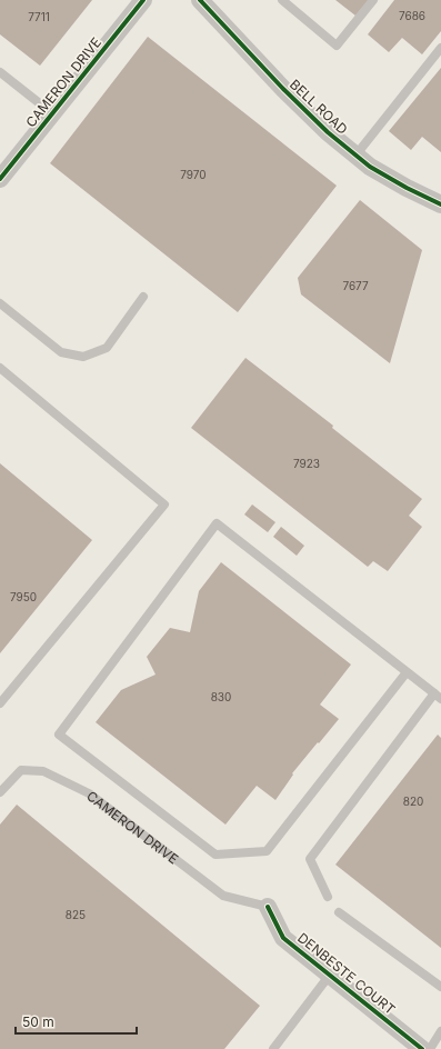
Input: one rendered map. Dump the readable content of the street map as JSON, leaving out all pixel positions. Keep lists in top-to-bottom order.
{
  "streets": {
    "street": ["CAMERON DRIVE", "BELL ROAD", "DENBESTE COURT"]
  },
  "crossings": [
    ["CAMERON DRIVE", "DENBESTE COURT"]
  ],
  "house_numbers": [
    "7686",
    "7711",
    "7970",
    "7677",
    "7923",
    "7950",
    "830",
    "820",
    "825"
  ],
  "scale_bar": "50 m"
}
